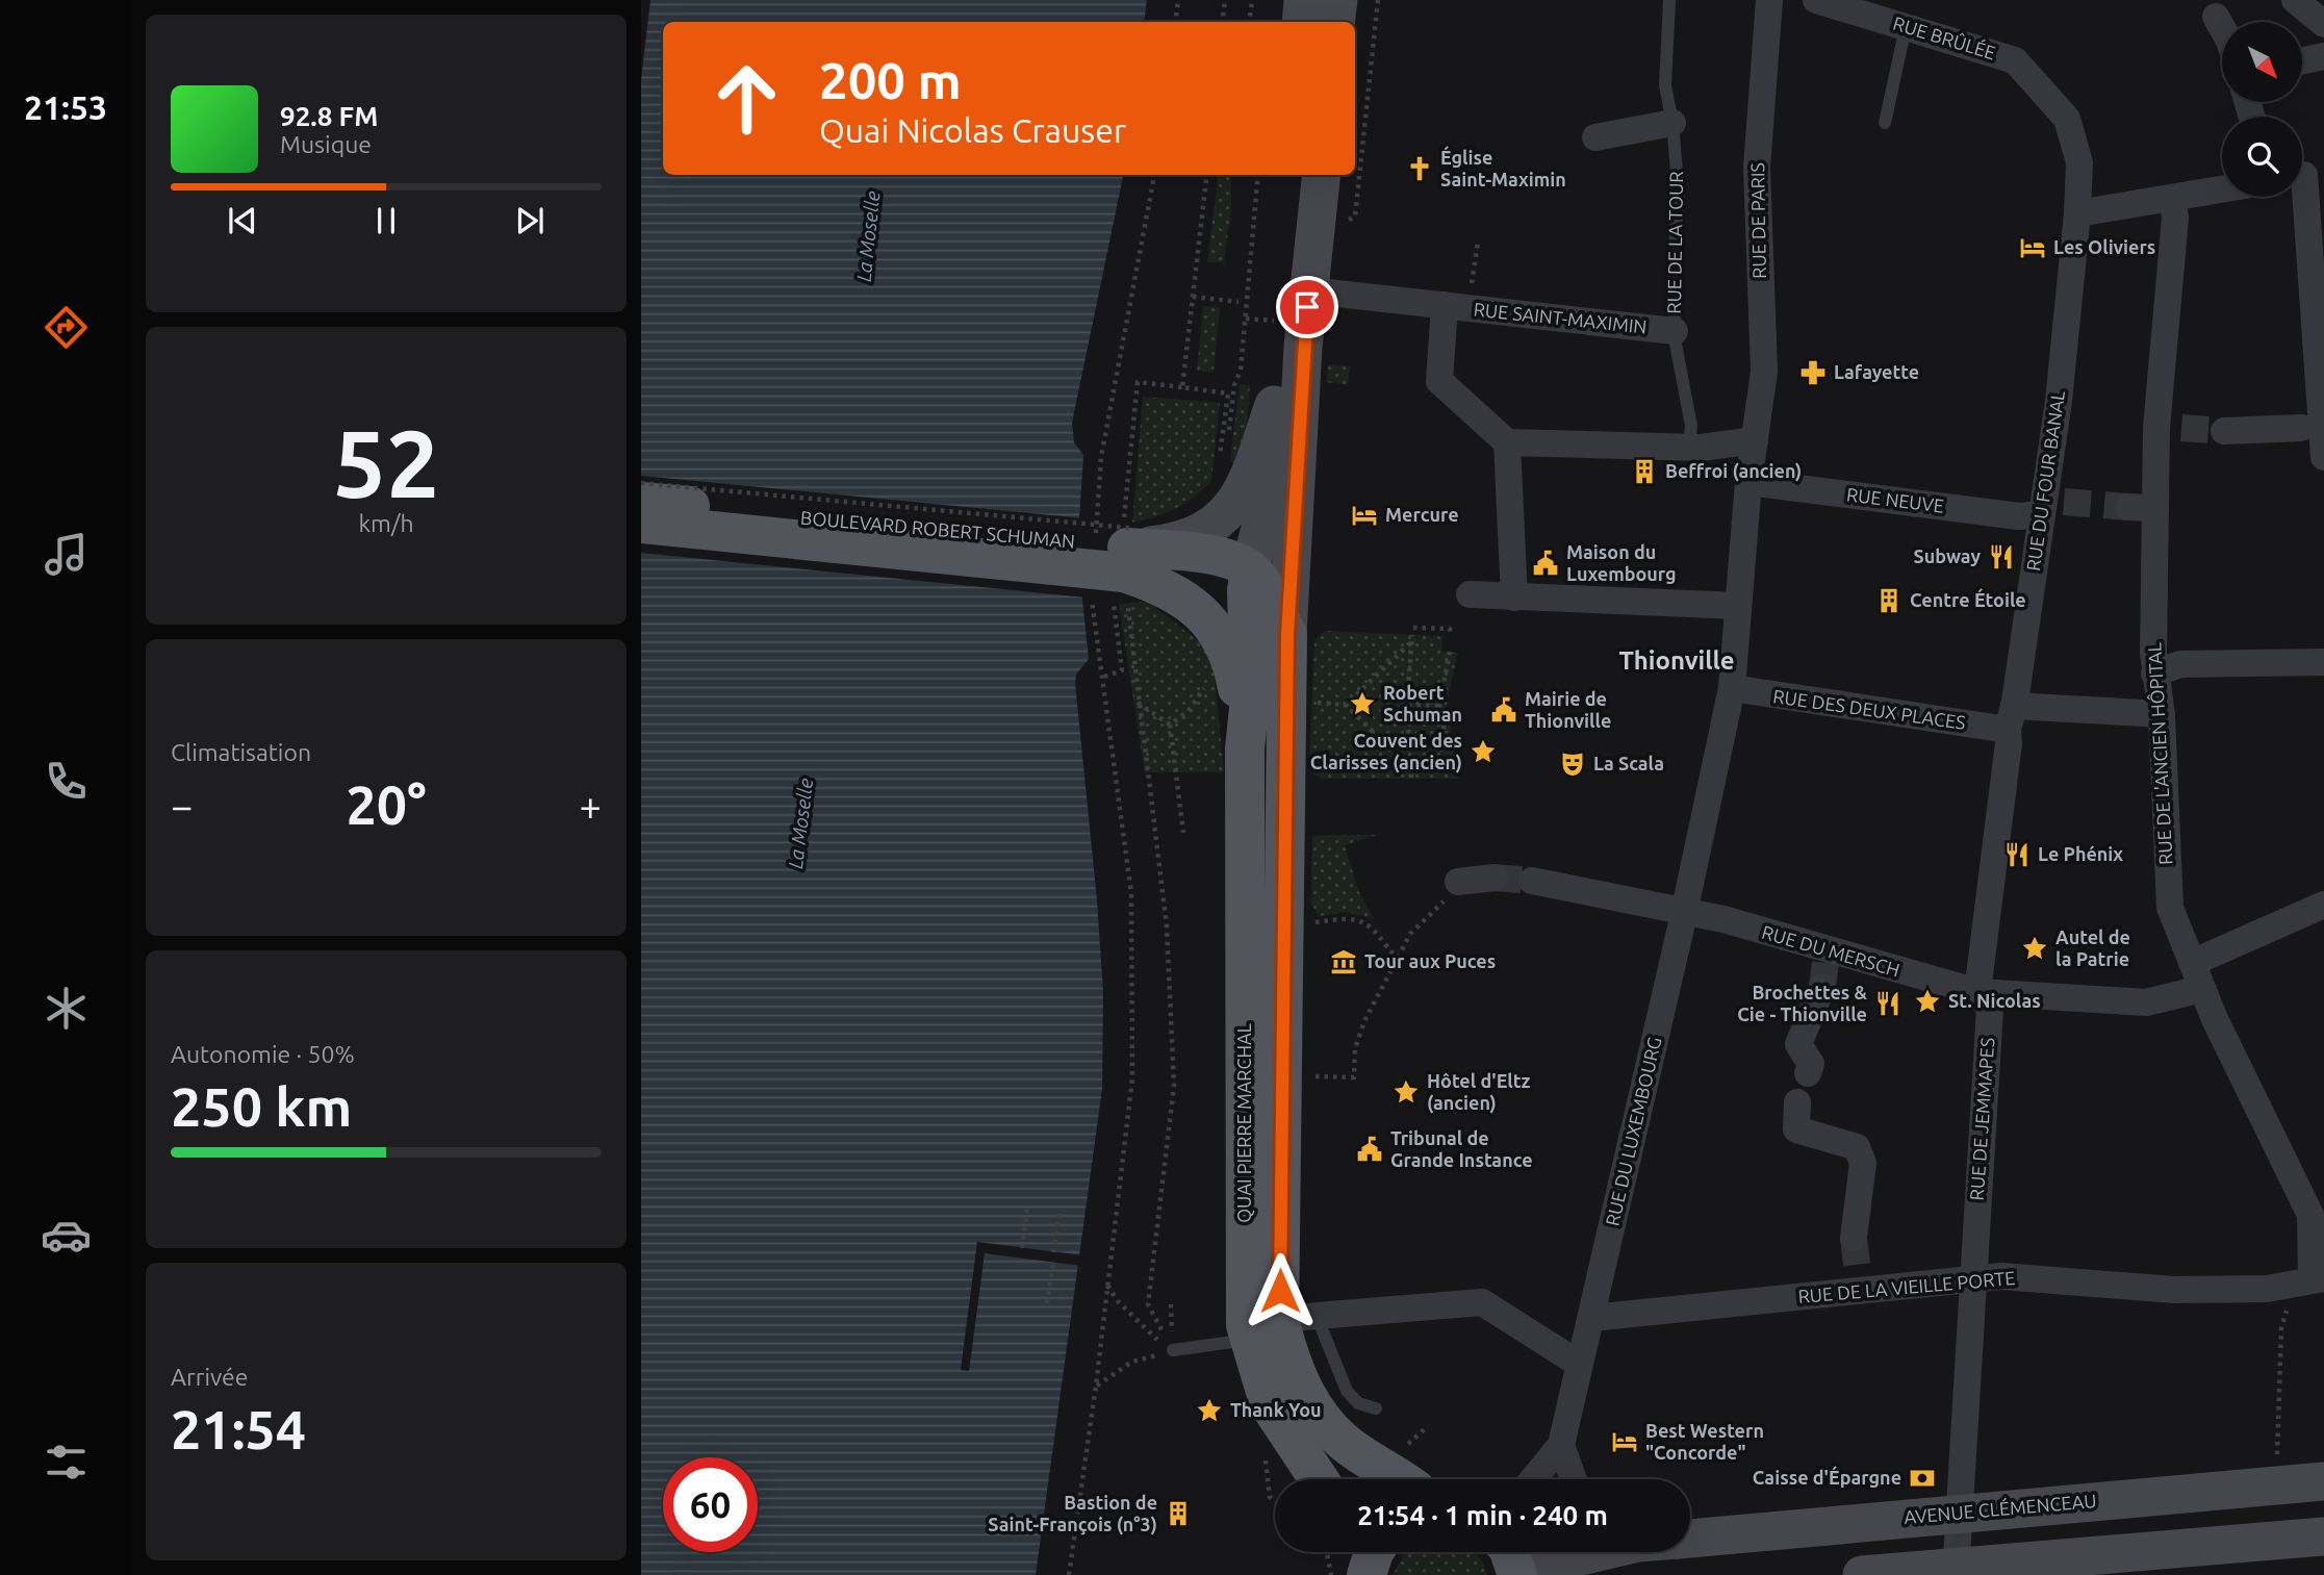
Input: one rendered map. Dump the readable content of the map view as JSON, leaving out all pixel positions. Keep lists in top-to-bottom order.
{
  "streets": {
    "main road": ["BOULEVARD ROBERT SCHUMAN", "QUAI PIERRE MARCHAL"],
    "street": [
      "RUE BRÛLÉE",
      "RUE DE PARIS",
      "RUE SAINT-MAXIMIN",
      "RUE DU FOUR BANAL",
      "RUE NEUVE",
      "RUE DES DEUX PLACES",
      "RUE DE L'ANCIEN HÔPITAL",
      "RUE DU MERSCH",
      "RUE DE JEMMAPES",
      "RUE DU LUXEMBOURG",
      "RUE DE LA VIEILLE PORTE",
      "AVENUE CLÉMENCEAU"
    ],
    "lane": ["RUE DE LA TOUR"]
  },
  "crossings": [
    ["RUE BRÛLÉE", "RUE DU FOUR BANAL"],
    ["RUE DE PARIS", "RUE NEUVE"],
    ["RUE DE PARIS", "RUE DES DEUX PLACES"],
    ["RUE DE PARIS", "RUE DU LUXEMBOURG"],
    ["RUE DE LA TOUR", "RUE SAINT-MAXIMIN"],
    ["RUE SAINT-MAXIMIN", "QUAI PIERRE MARCHAL"],
    ["RUE DU FOUR BANAL", "RUE NEUVE"],
    ["RUE DU FOUR BANAL", "RUE DES DEUX PLACES"],
    ["RUE DU FOUR BANAL", "RUE DE JEMMAPES"],
    ["BOULEVARD ROBERT SCHUMAN", "QUAI PIERRE MARCHAL"],
    ["RUE DES DEUX PLACES", "RUE DE L'ANCIEN HÔPITAL"],
    ["RUE DES DEUX PLACES", "RUE DE JEMMAPES"],
    ["RUE DES DEUX PLACES", "RUE DU LUXEMBOURG"],
    ["RUE DE L'ANCIEN HÔPITAL", "RUE DU MERSCH"],
    ["RUE DE L'ANCIEN HÔPITAL", "RUE DE LA VIEILLE PORTE"],
    ["RUE DU MERSCH", "RUE DE JEMMAPES"],
    ["RUE DU MERSCH", "RUE DU LUXEMBOURG"],
    ["RUE DE JEMMAPES", "RUE DE LA VIEILLE PORTE"],
    ["RUE DE JEMMAPES", "AVENUE CLÉMENCEAU"],
    ["RUE DU LUXEMBOURG", "RUE DE LA VIEILLE PORTE"]
  ],
  "districts": ["Thionville"],
  "water": ["La Moselle"],
  "places": {
    "church": ["Église Saint-Maximin"],
    "hotel": ["Les Oliviers", "Mercure", "Best Western \"Concorde\""],
    "pharmacy": ["Lafayette"],
    "building": ["Beffroi (ancien)", "Centre Étoile", "Bastion de Saint-François (n°3)"],
    "restaurant": ["Subway", "Le Phénix", "Brochettes & Cie - Thionville"],
    "public building": ["Maison du Luxembourg", "Mairie de Thionville", "Tribunal de Grande Instance"],
    "place": [
      "Robert Schuman",
      "Couvent des Clarisses (ancien)",
      "Autel de la Patrie",
      "St. Nicolas",
      "Hôtel d'Eltz (ancien)",
      "Thank You"
    ],
    "theatre": ["La Scala"],
    "museum": ["Tour aux Puces"],
    "bank": ["Caisse d'Épargne"]
  },
  "north": "bottom right",
  "page": {
    "tabs": "21:53",
    "turn": ["200 m", "Quai Nicolas Crauser"],
    "song": ["92.8 FM", "Musique"],
    "tile": [
      ["52", "km/h"],
      "Climatisation",
      ["Autonomie · 50%", "250 km"],
      ["Arrivée", "21:54"]
    ],
    "heat": ["−", "20°", "+"],
    "limit": "60",
    "trip": "21:54 · 1 min · 240 m"
  }
}
